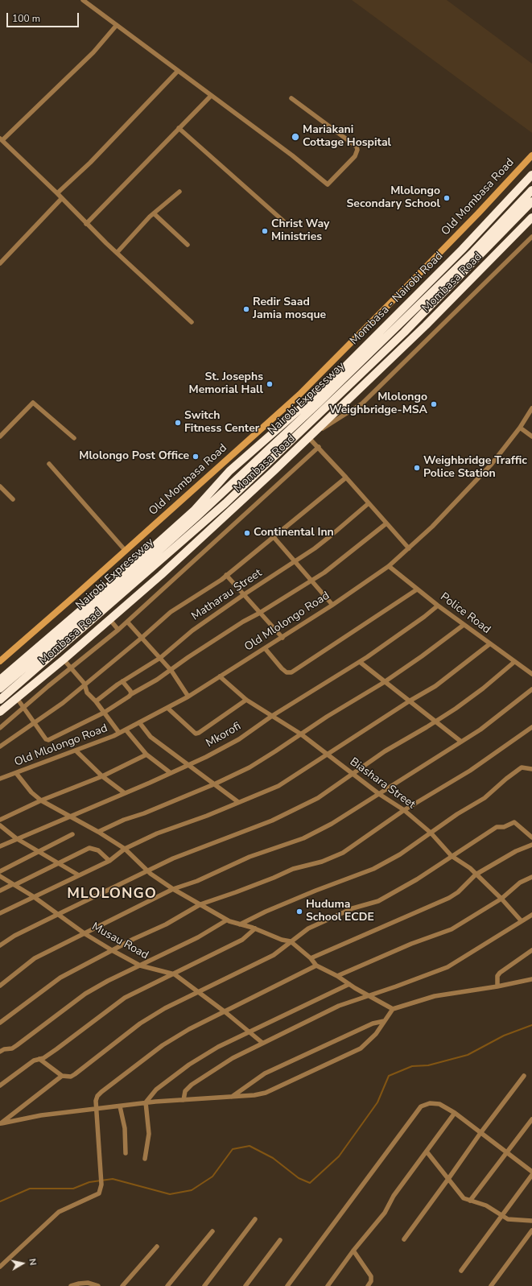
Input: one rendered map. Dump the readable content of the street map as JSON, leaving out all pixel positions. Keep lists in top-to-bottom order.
{
  "streets": {
    "highway": ["Mombasa Road", "Mombasa - Nairobi Road", "Nairobi Expressway"],
    "street": [
      "Old Mombasa Road",
      "Matharau Street",
      "Police Road",
      "Old Mlolongo Road",
      "Mkorofi",
      "Biashara Street",
      "Musau Road"
    ]
  },
  "crossings": [
    ["Police Road", "Old Mlolongo Road"],
    ["Police Road", "Mkorofi"],
    ["Old Mlolongo Road", "Biashara Street"],
    ["Mkorofi", "Biashara Street"]
  ],
  "districts": ["MLOLONGO"],
  "places": [
    "Mariakani Cottage Hospital",
    "Mlolongo Secondary School",
    "Christ Way Ministries",
    "Redir Saad Jamia mosque",
    "St. Josephs Memorial Hall",
    "Mlolongo Weighbridge-MSA",
    "Switch Fitness Center",
    "Mlolongo Post Office",
    "Weighbridge Traffic Police Station",
    "Continental Inn",
    "Huduma School ECDE"
  ],
  "scale_bar": "100 m",
  "north": "right"
}
